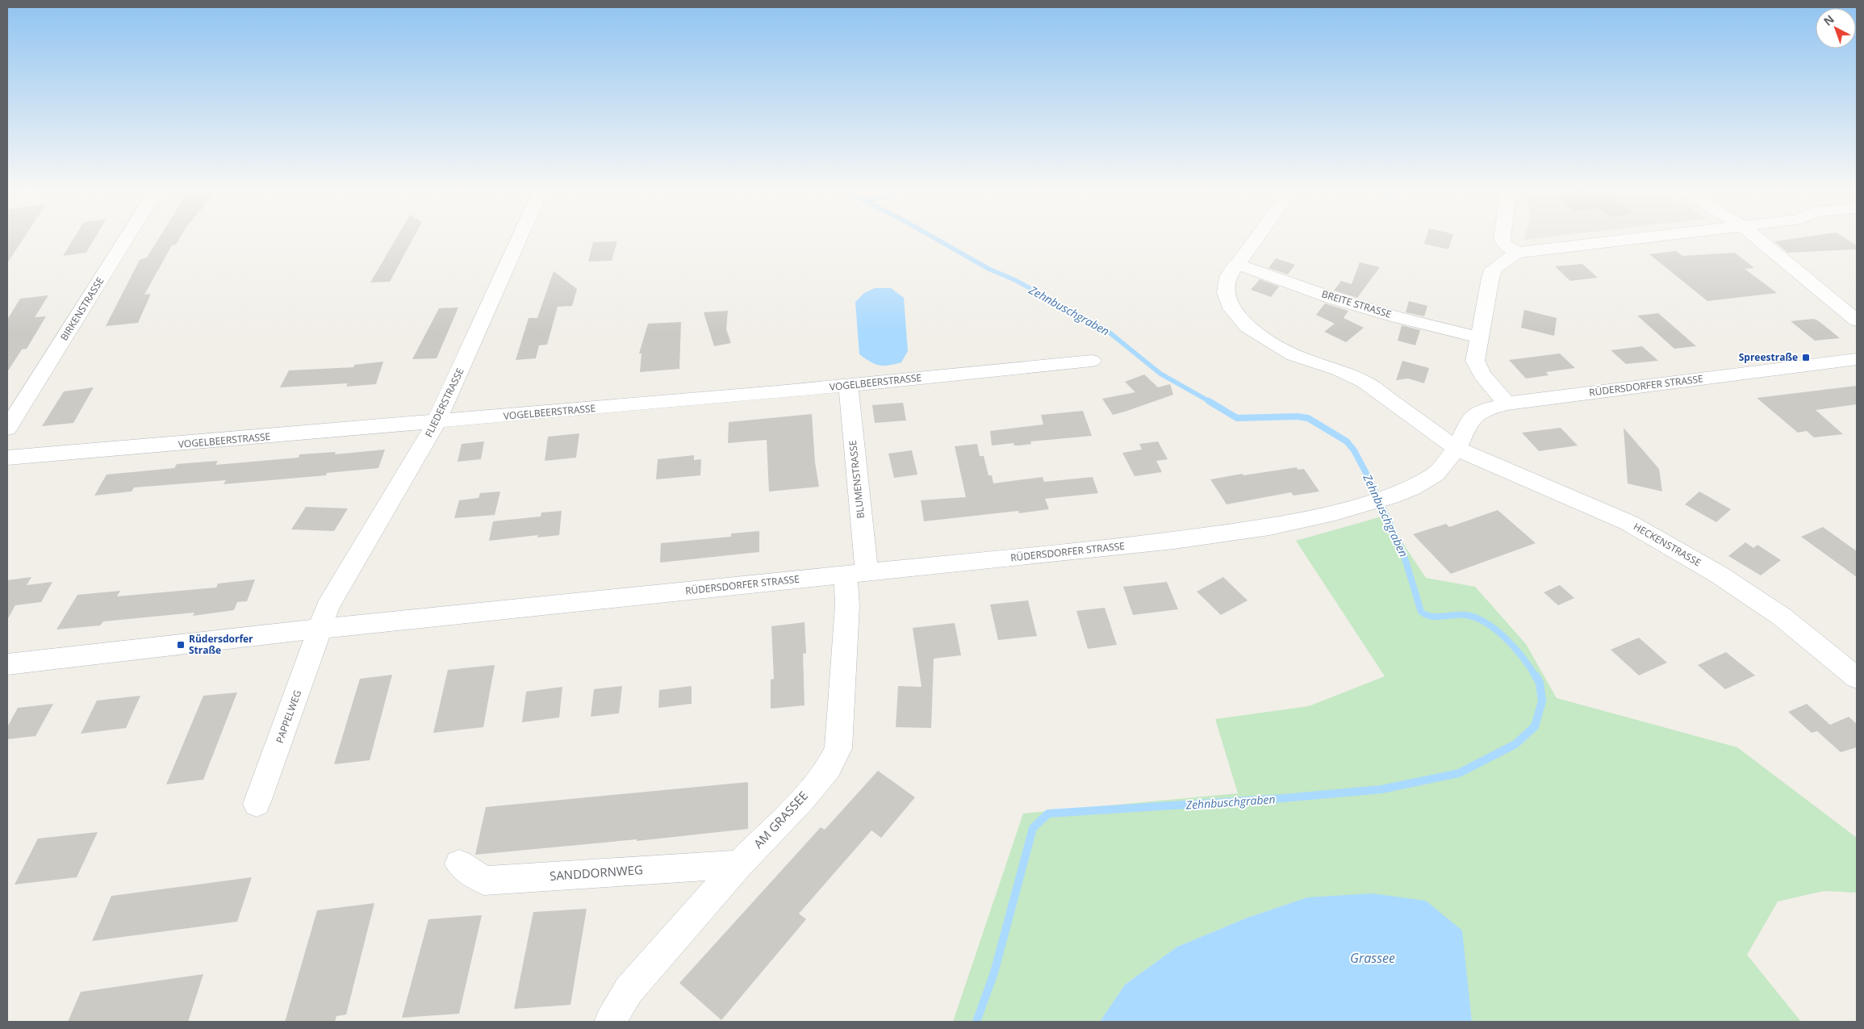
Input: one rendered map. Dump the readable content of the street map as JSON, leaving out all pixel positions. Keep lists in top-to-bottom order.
{
  "streets": {
    "street": [
      "BREITE STRASSE",
      "BIRKENSTRASSE",
      "VOGELBEERSTRASSE",
      "RÜDERSDORFER STRASSE",
      "FLIEDERSTRASSE",
      "BLUMENSTRASSE",
      "HECKENSTRASSE",
      "PAPPELWEG",
      "AM GRASSEE",
      "SANDDORNWEG"
    ]
  },
  "crossings": [
    ["VOGELBEERSTRASSE", "FLIEDERSTRASSE"],
    ["VOGELBEERSTRASSE", "BLUMENSTRASSE"],
    ["RÜDERSDORFER STRASSE", "FLIEDERSTRASSE"],
    ["RÜDERSDORFER STRASSE", "BLUMENSTRASSE"],
    ["RÜDERSDORFER STRASSE", "HECKENSTRASSE"],
    ["RÜDERSDORFER STRASSE", "PAPPELWEG"],
    ["RÜDERSDORFER STRASSE", "AM GRASSEE"],
    ["FLIEDERSTRASSE", "PAPPELWEG"],
    ["BLUMENSTRASSE", "AM GRASSEE"],
    ["AM GRASSEE", "SANDDORNWEG"]
  ],
  "water": ["Zehnbuschgraben", "Grassee"],
  "places": {
    "transit": ["Spreestraße", "Rüdersdorfer Straße"]
  },
  "north": "top left"
}
